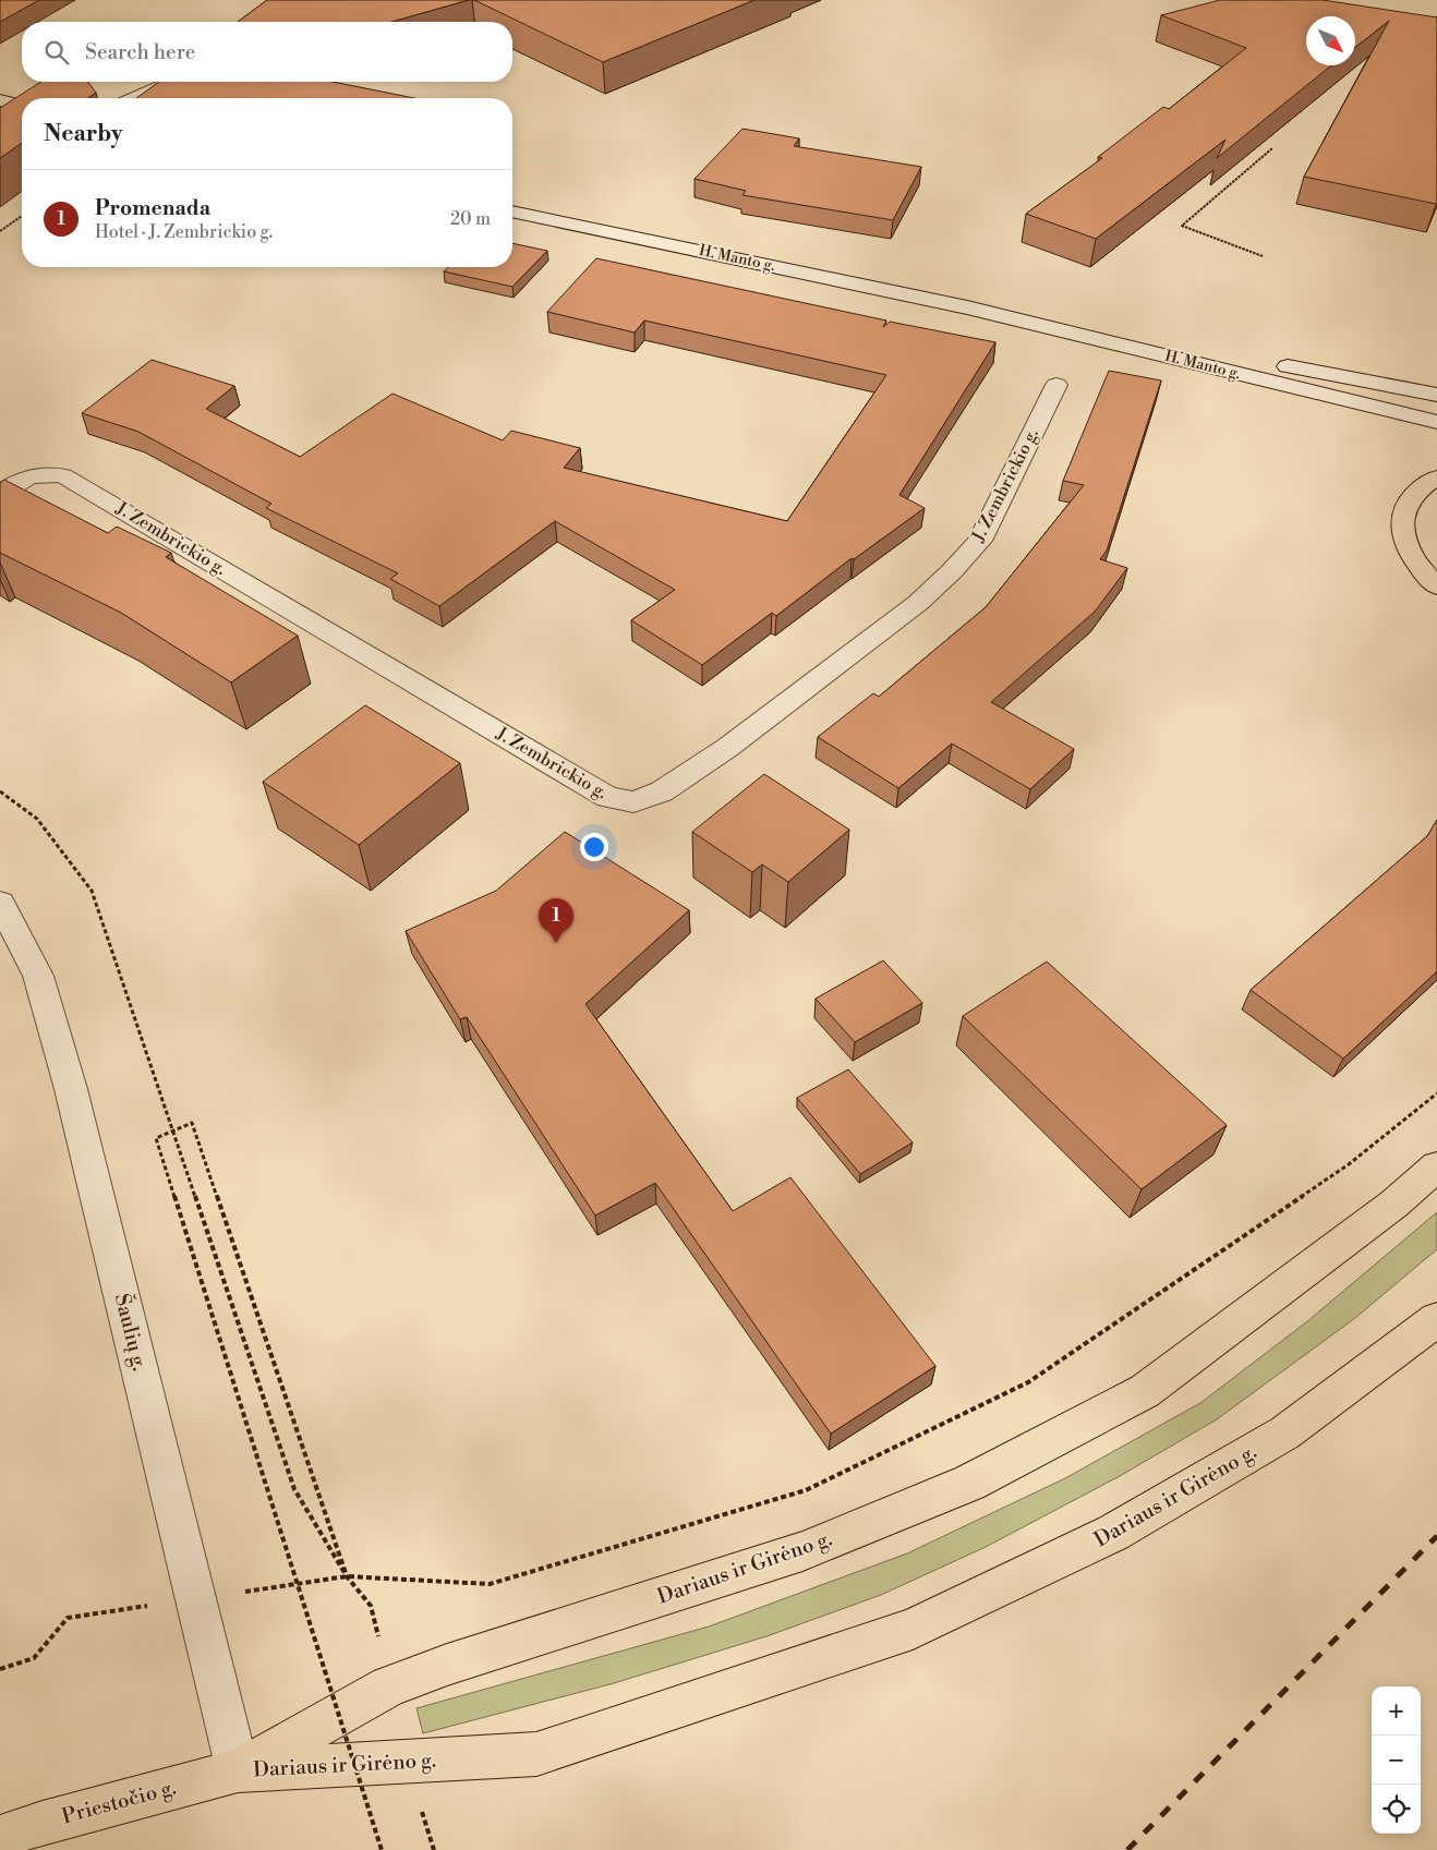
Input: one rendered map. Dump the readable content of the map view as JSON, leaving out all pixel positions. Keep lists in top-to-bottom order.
{
  "streets": {
    "main road": ["Dariaus ir Girėno g.", "Priestočio g."],
    "street": ["H. Manto g.", "J. Zembrickio g.", "Šaulių g."]
  },
  "crossings": [
    ["Šaulių g.", "Dariaus ir Girėno g."],
    ["Šaulių g.", "Priestočio g."],
    ["Dariaus ir Girėno g.", "Priestočio g."]
  ],
  "north": "bottom right",
  "page": {
    "search": "Search here",
    "heading": "Nearby",
    "list": [
      {
        "mark": "1",
        "name": "Promenada",
        "note": "Hotel · J. Zembrickio g.",
        "value": "20 m"
      }
    ],
    "pins": "1",
    "map_buttons": ["+", "−"]
  }
}
